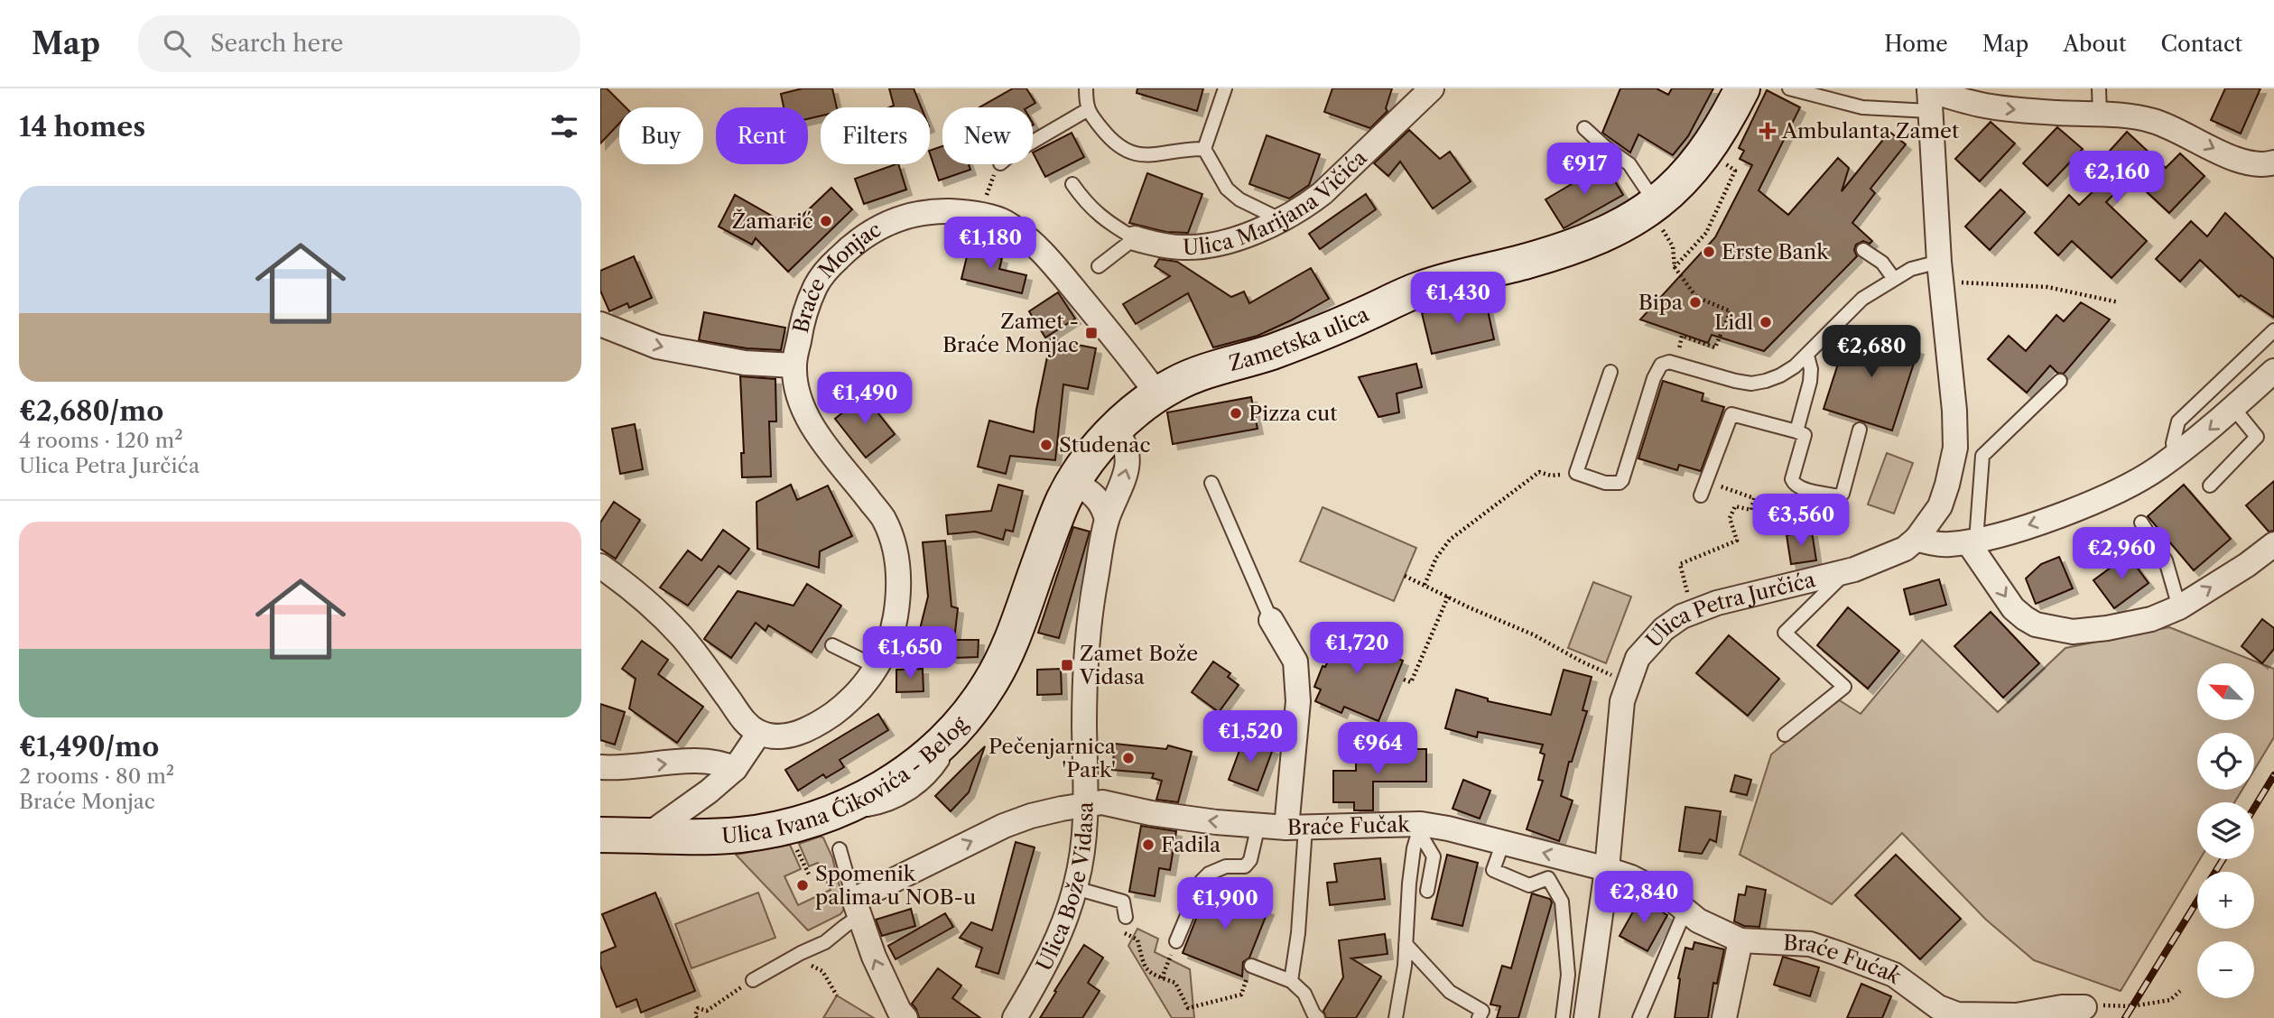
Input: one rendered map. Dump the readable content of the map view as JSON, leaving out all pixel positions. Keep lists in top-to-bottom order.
{
  "streets": {
    "main road": ["Zametska ulica", "Ulica Ivana Ćikovića - Belog"],
    "street": [
      "Ulica Marijana Vičića",
      "Braće Monjac",
      "Ulica Petra Jurčića",
      "Braće Fučak",
      "Ulica Bože Vidasa",
      "Braće Fućak"
    ]
  },
  "crossings": [
    ["Braće Monjac", "Zametska ulica"],
    ["Braće Monjac", "Ulica Ivana Ćikovića - Belog"],
    ["Zametska ulica", "Ulica Ivana Ćikovića - Belog"],
    ["Ulica Petra Jurčića", "Braće Fučak"],
    ["Ulica Petra Jurčića", "Braće Fućak"],
    ["Ulica Ivana Ćikovića - Belog", "Ulica Bože Vidasa"],
    ["Braće Fučak", "Ulica Bože Vidasa"],
    ["Braće Fučak", "Braće Fućak"]
  ],
  "places": {
    "health": ["Ambulanta Zamet"],
    "other": [
      "Žamarić",
      "Erste Bank",
      "Bipa",
      "Lidl",
      "Pizza cut",
      "Studenac",
      "Pečenjarnica 'Park'",
      "Fadila",
      "Spomenik palima u NOB-u"
    ],
    "transit": ["Zamet - Braće Monjac", "Zamet Bože Vidasa"]
  },
  "north": "top left",
  "page": {
    "header": "Map",
    "search": "Search here",
    "nav": [
      "Home",
      "Map",
      "About",
      "Contact"
    ],
    "heading": "14 homes",
    "chip": [
      "Buy",
      "Rent",
      "Filters",
      "New"
    ],
    "price": [
      "€917",
      "€2,160",
      "€1,180",
      "€1,430",
      "€2,680",
      "€1,490",
      "€3,560",
      "€2,960",
      "€1,720",
      "€1,650",
      "€1,520",
      "€964",
      "€2,840",
      "€1,900"
    ],
    "list": [
      {
        "name": "€2,680/mo",
        "note": "4 rooms · 120 m² · Ulica Petra Jurčića"
      },
      {
        "name": "€1,490/mo",
        "note": "2 rooms · 80 m² · Braće Monjac"
      }
    ],
    "map_buttons": ["+", "−"]
  }
}
